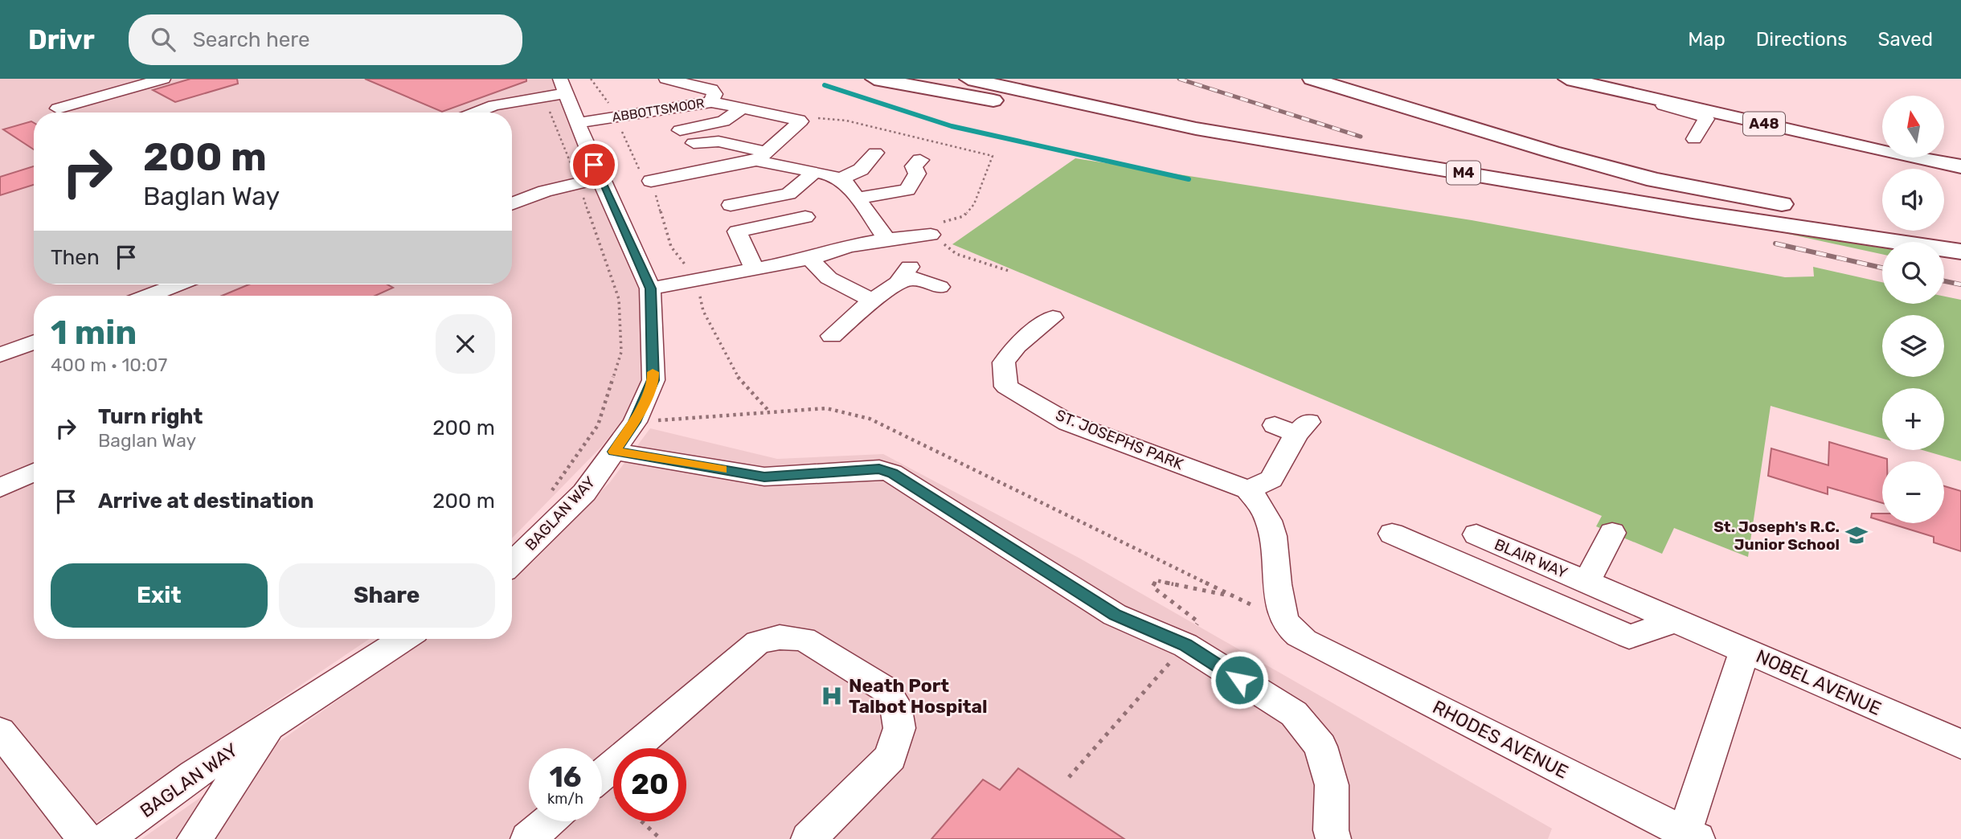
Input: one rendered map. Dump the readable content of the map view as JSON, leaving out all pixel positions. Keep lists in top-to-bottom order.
{
  "streets": {
    "main road": ["A48", "M4"],
    "street": [
      "ABBOTTSMOOR",
      "ST. JOSEPHS PARK",
      "BAGLAN WAY",
      "BLAIR WAY",
      "NOBEL AVENUE",
      "RHODES AVENUE"
    ]
  },
  "crossings": [
    ["ABBOTTSMOOR", "BAGLAN WAY"],
    ["BLAIR WAY", "NOBEL AVENUE"]
  ],
  "places": {
    "school or university": ["St. Joseph's R.C. Junior School"],
    "hospital": ["Neath Port Talbot Hospital"]
  },
  "north": "top",
  "page": {
    "header": "Drivr",
    "search": "Search here",
    "nav": ["Map", "Directions", "Saved"],
    "map_buttons": ["+", "−"],
    "turn": ["200 m", "Baglan Way"],
    "then": "Then",
    "heading": ["1 min", "400 m · 10:07"],
    "list": [
      {
        "name": "Turn right",
        "note": "Baglan Way",
        "value": "200 m"
      },
      {
        "name": "Arrive at destination",
        "value": "200 m"
      }
    ],
    "buttons": ["Exit", "Share"],
    "speed": "16 km/h",
    "limit": "20"
  }
}
